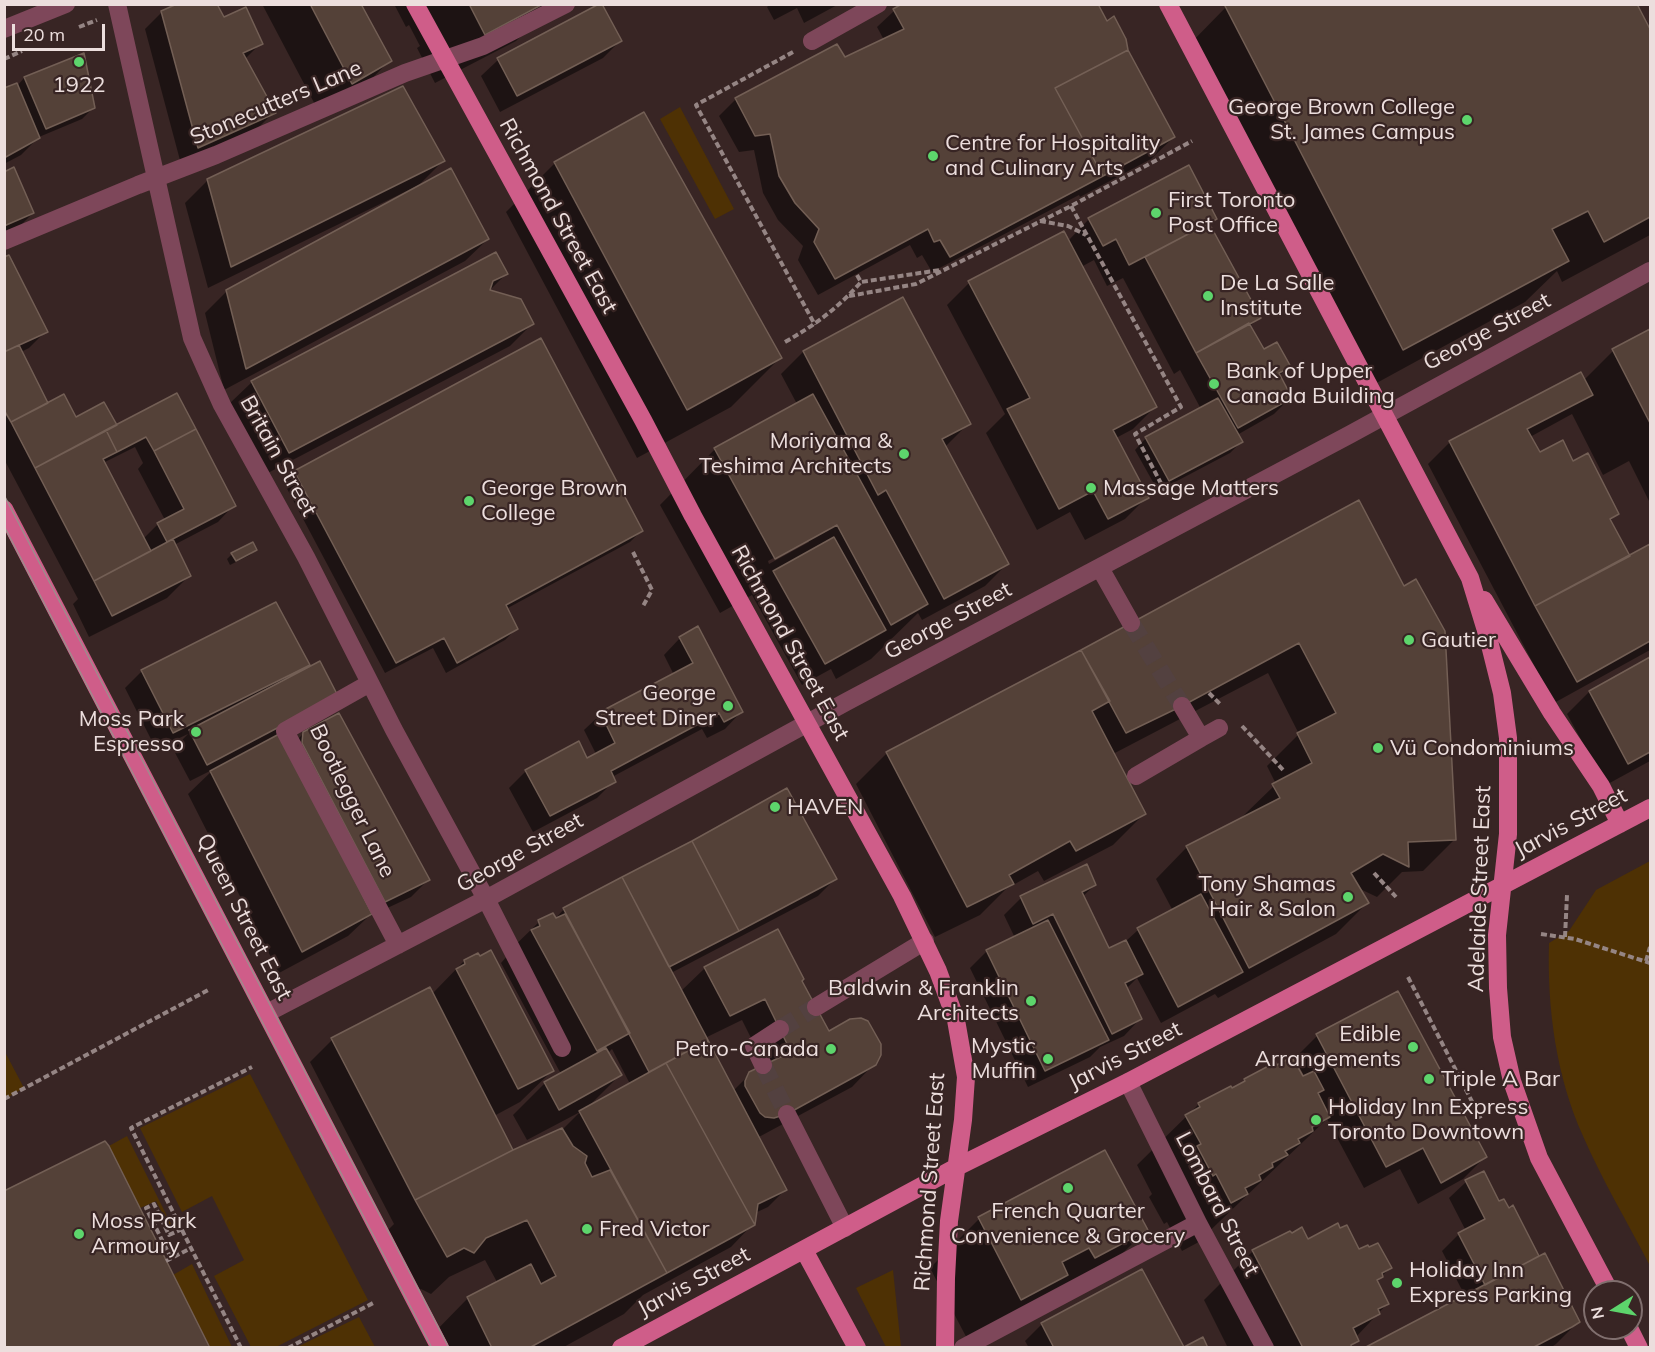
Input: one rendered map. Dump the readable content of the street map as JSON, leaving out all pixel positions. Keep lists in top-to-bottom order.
{
  "streets": {
    "main road": [
      "Richmond Street East",
      "Jarvis Street",
      "Adelaide Street East",
      "Queen Street East"
    ],
    "street": [
      "Stonecutters Lane",
      "George Street",
      "Britain Street",
      "Bootlegger Lane",
      "Lombard Street"
    ]
  },
  "crossings": [
    ["Stonecutters Lane", "Richmond Street East"],
    ["Stonecutters Lane", "Britain Street"],
    ["Richmond Street East", "George Street"],
    ["Richmond Street East", "Jarvis Street"],
    ["George Street", "Britain Street"],
    ["George Street", "Bootlegger Lane"],
    ["George Street", "Adelaide Street East"],
    ["George Street", "Queen Street East"],
    ["Britain Street", "Bootlegger Lane"],
    ["Jarvis Street", "Adelaide Street East"],
    ["Jarvis Street", "Lombard Street"]
  ],
  "places": [
    "1922",
    "George Brown College St. James Campus",
    "Centre for Hospitality and Culinary Arts",
    "First Toronto Post Office",
    "De La Salle Institute",
    "Bank of Upper Canada Building",
    "Moriyama & Teshima Architects",
    "Massage Matters",
    "George Brown College",
    "Gautier",
    "George Street Diner",
    "Moss Park Espresso",
    "Vü Condominiums",
    "HAVEN",
    "Tony Shamas Hair & Salon",
    "Baldwin & Franklin Architects",
    "Edible Arrangements",
    "Petro-Canada",
    "Mystic Muffin",
    "Triple A Bar",
    "Holiday Inn Express Toronto Downtown",
    "French Quarter Convenience & Grocery",
    "Fred Victor",
    "Moss Park Armoury",
    "Holiday Inn Express Parking"
  ],
  "scale_bar": "20 m",
  "north": "left"
}
